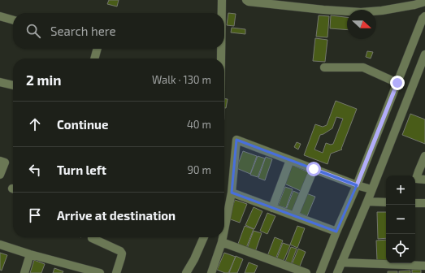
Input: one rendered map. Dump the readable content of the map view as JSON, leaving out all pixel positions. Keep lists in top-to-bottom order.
{
  "north": "right",
  "page": {
    "search": "Search here",
    "heading": ["2 min", "Walk · 130 m"],
    "list": [
      ["Continue", "40 m"],
      ["Turn left", "90 m"],
      "Arrive at destination"
    ],
    "map_buttons": ["+", "−"]
  }
}
